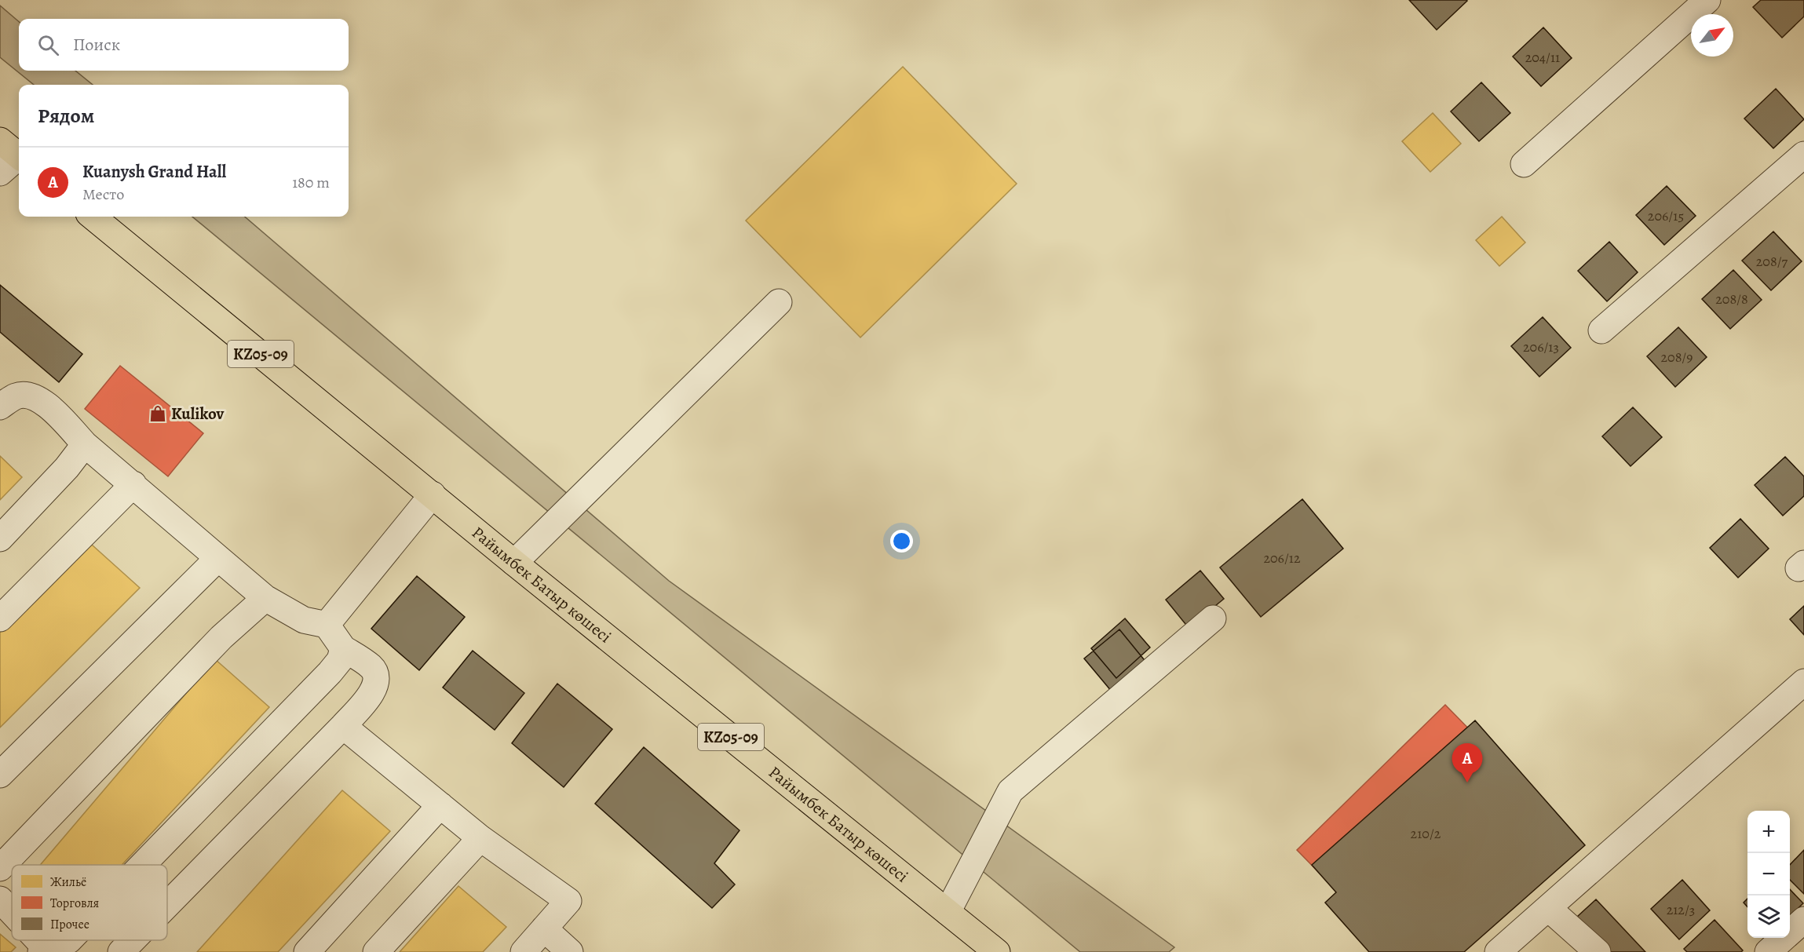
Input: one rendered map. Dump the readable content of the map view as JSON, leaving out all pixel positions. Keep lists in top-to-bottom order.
{
  "streets": {
    "main road": ["KZ05-09", "Райымбек Батыр көшесі"]
  },
  "places": {
    "shop": ["Kulikov"]
  },
  "house_numbers": [
    "204/11",
    "206/15",
    "208/7",
    "208/8",
    "206/13",
    "208/9",
    "206/12",
    "210/2",
    "212/3"
  ],
  "legend": ["Жильё", "Торговля", "Прочее"],
  "north": "top right",
  "page": {
    "search": "Поиск",
    "heading": "Рядом",
    "list": [
      {
        "mark": "A",
        "name": "Kuanysh Grand Hall",
        "note": "Место",
        "value": "180 m"
      }
    ],
    "pins": "A",
    "map_buttons": ["+", "−"]
  }
}
